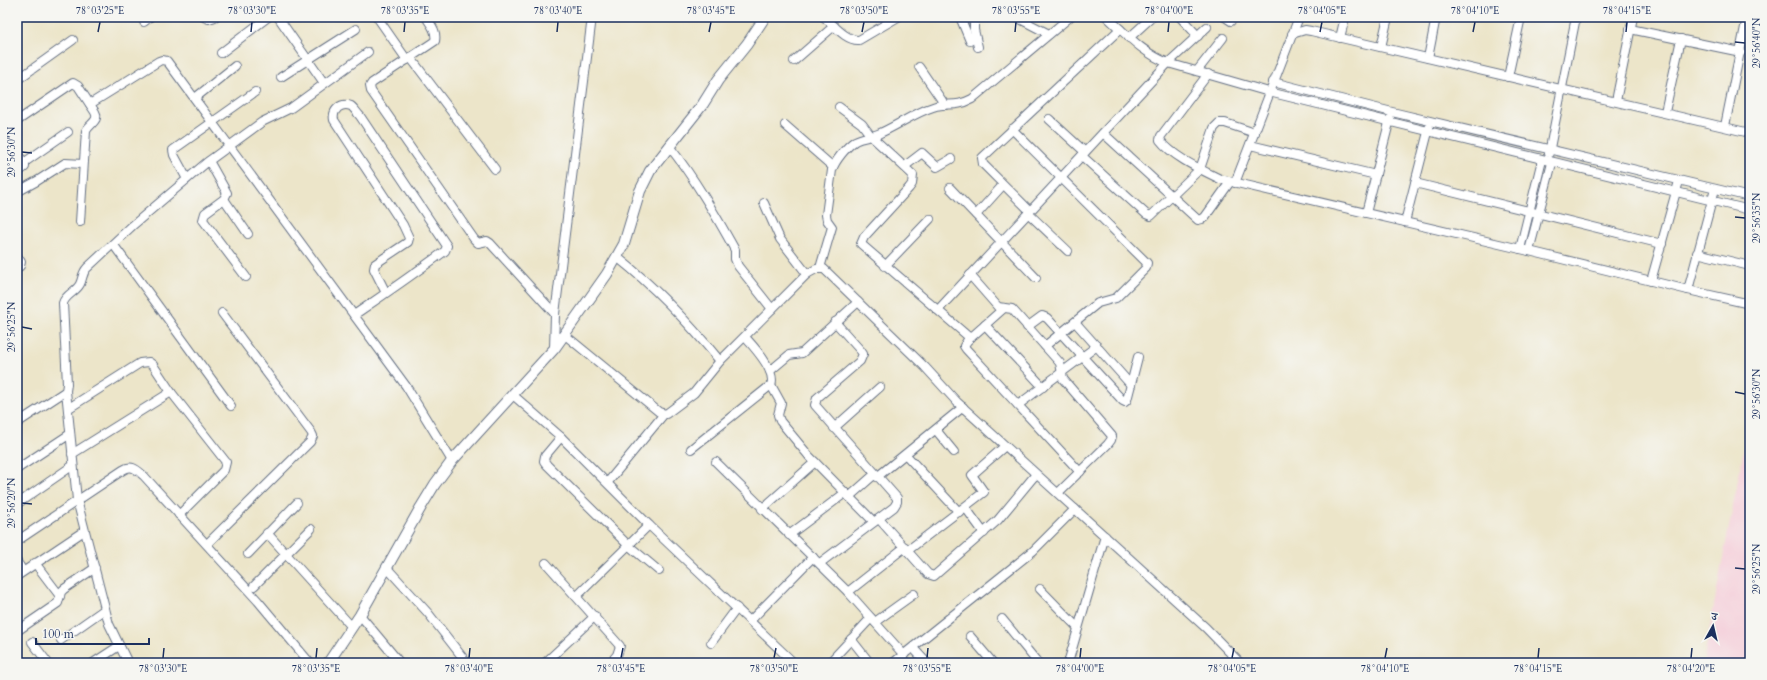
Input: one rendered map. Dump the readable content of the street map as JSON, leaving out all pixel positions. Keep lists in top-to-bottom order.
{
  "scale_bar": "100 m",
  "north": "top",
  "coordinates": [
    "78°03'25\"E",
    "78°03'30\"E",
    "78°03'35\"E",
    "78°03'40\"E",
    "78°03'45\"E",
    "78°03'50\"E",
    "78°03'55\"E",
    "78°04'00\"E",
    "78°04'05\"E",
    "78°04'10\"E",
    "78°04'15\"E",
    "29°56'40\"N",
    "29°56'30\"N",
    "29°56'35\"N",
    "29°56'25\"N",
    "29°56'20\"N",
    "78°04'20\"E"
  ]
}
